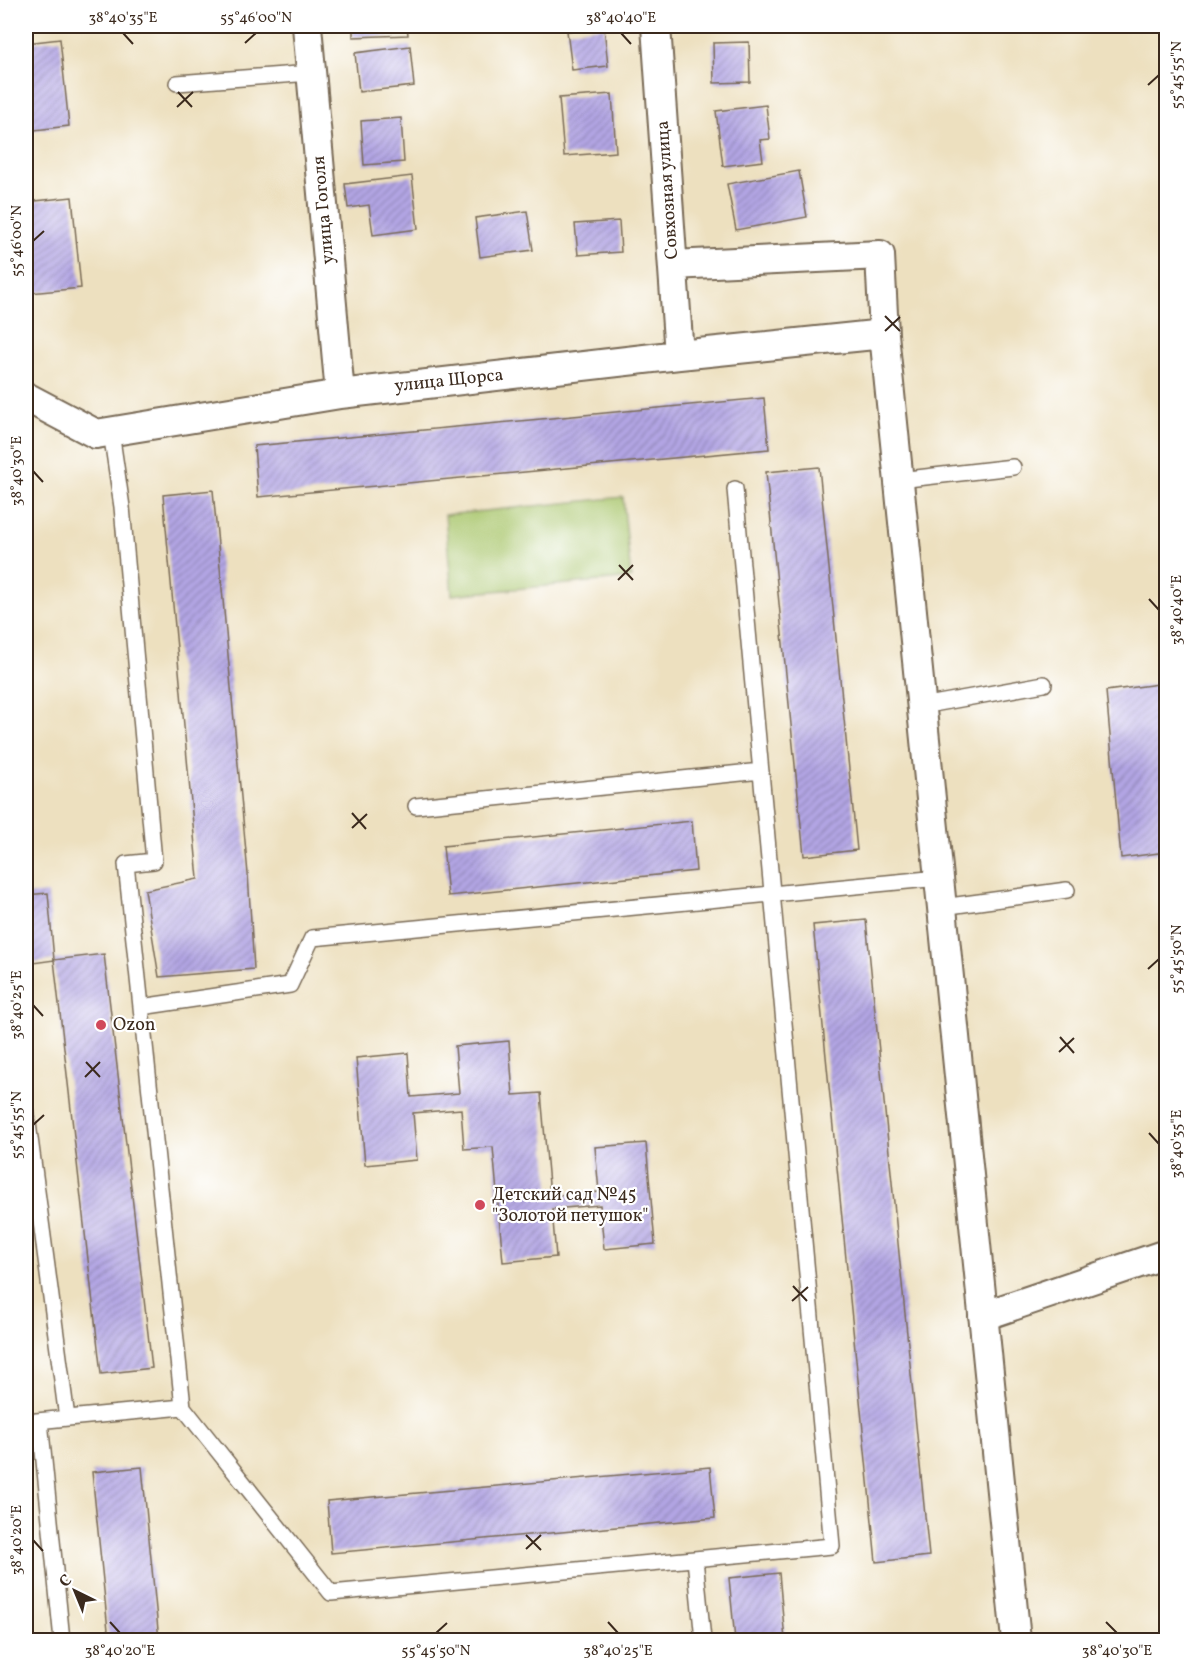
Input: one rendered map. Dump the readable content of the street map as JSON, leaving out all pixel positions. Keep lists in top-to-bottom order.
{
  "streets": {
    "street": ["Совхозная улица", "улица Гоголя", "улица Щорса"]
  },
  "crossings": [
    ["Совхозная улица", "улица Щорса"],
    ["улица Гоголя", "улица Щорса"]
  ],
  "places": ["Ozon", "Детский сад №45 \"Золотой петушок\""],
  "north": "top left",
  "coordinates": [
    "38°40'35\"E",
    "55°46'00\"N",
    "38°40'40\"E",
    "55°45'55\"N",
    "38°40'30\"E",
    "55°45'50\"N",
    "38°40'25\"E",
    "38°40'20\"E"
  ]
}
